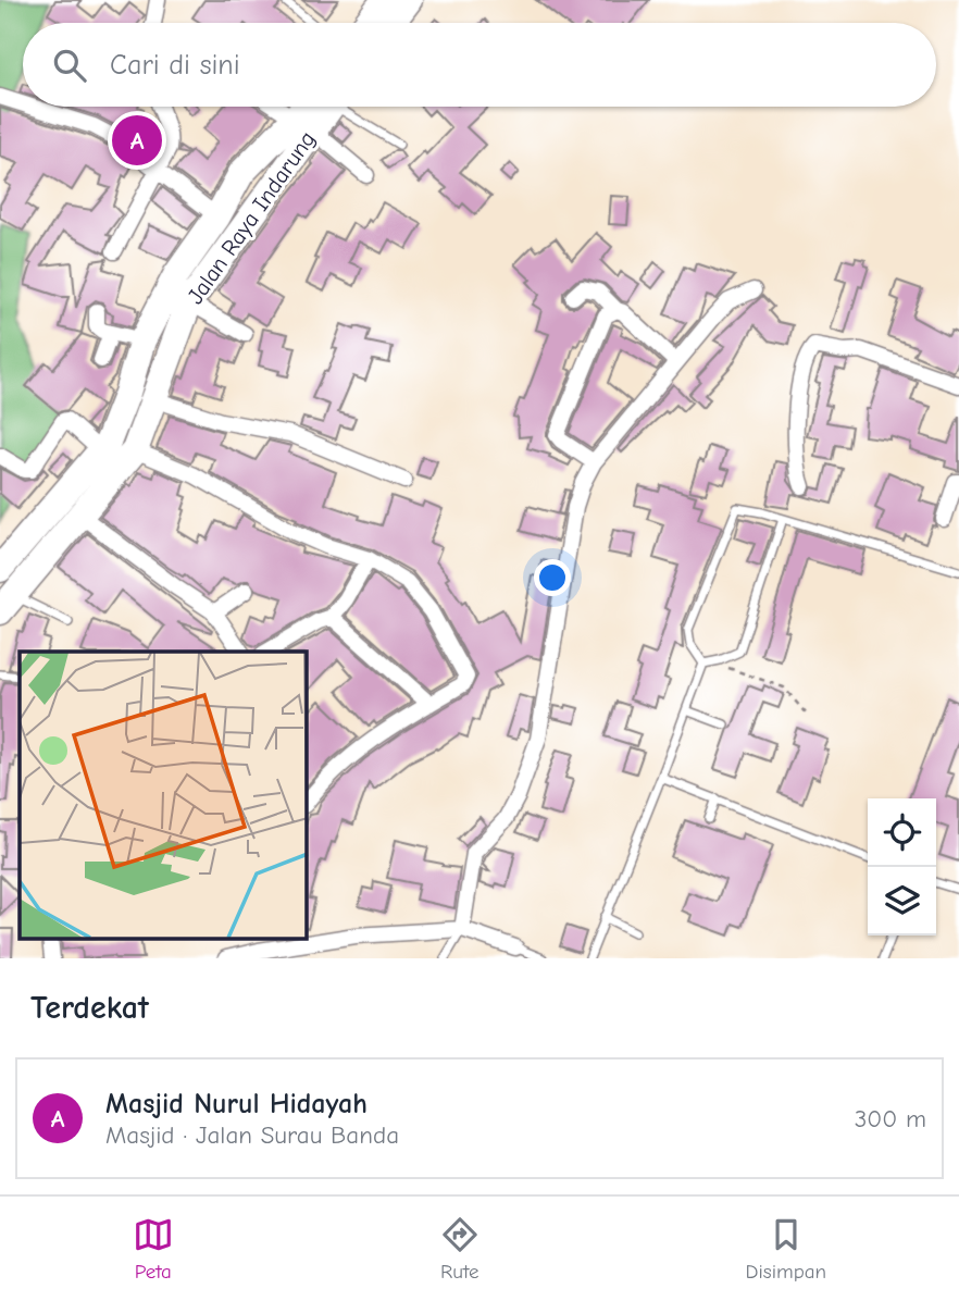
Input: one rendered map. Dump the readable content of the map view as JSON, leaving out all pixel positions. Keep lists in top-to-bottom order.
{
  "streets": {
    "highway": ["Jalan Raya Indarung"]
  },
  "page": {
    "search": "Cari di sini",
    "pins": "A",
    "heading": "Terdekat",
    "list": [
      {
        "mark": "A",
        "name": "Masjid Nurul Hidayah",
        "note": "Masjid · Jalan Surau Banda",
        "value": "300 m"
      }
    ],
    "nav": ["Peta", "Rute", "Disimpan"]
  }
}
